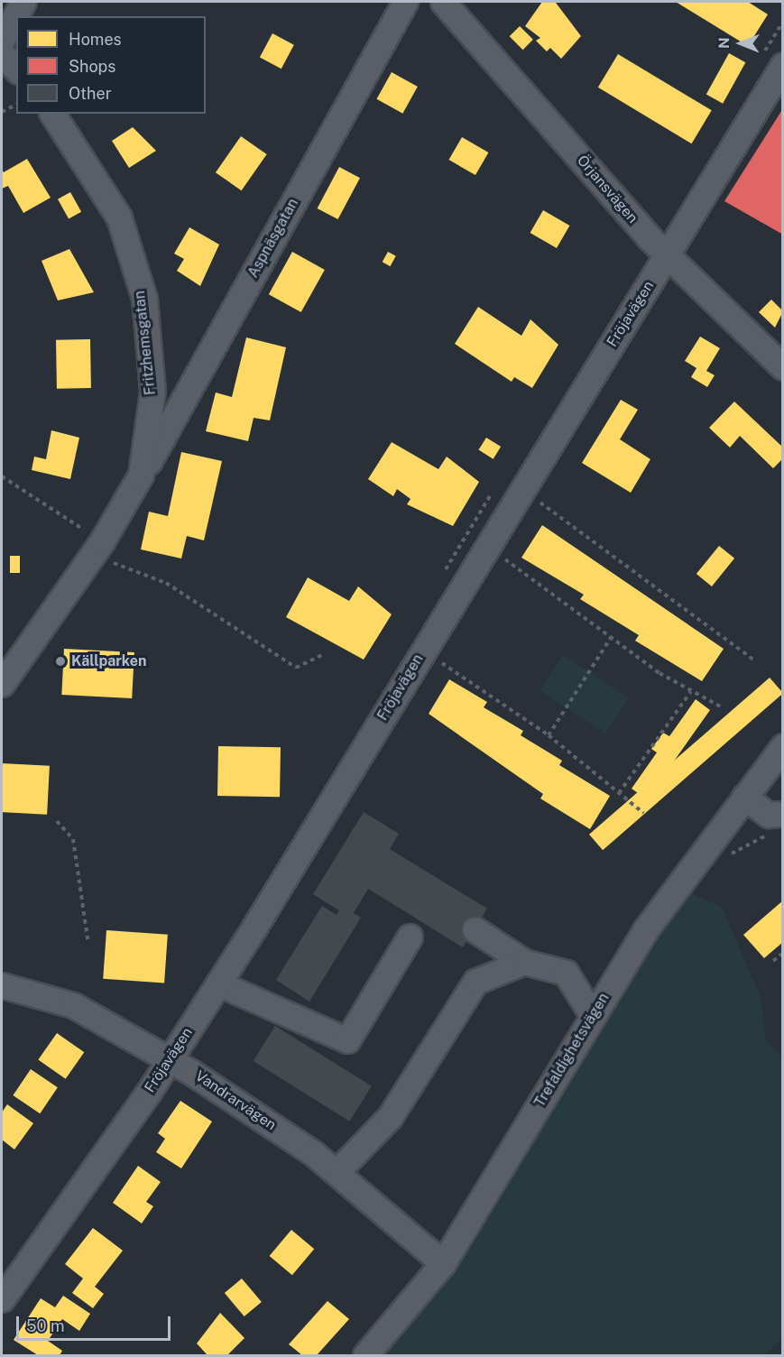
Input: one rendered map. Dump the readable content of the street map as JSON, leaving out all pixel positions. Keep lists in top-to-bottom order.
{
  "streets": {
    "street": [
      "Örjansvägen",
      "Aspnäsgatan",
      "Fröjavägen",
      "Fritzhemsgatan",
      "Trefaldighetsvägen",
      "Vandrarvägen"
    ]
  },
  "crossings": [
    ["Örjansvägen", "Fröjavägen"],
    ["Aspnäsgatan", "Fritzhemsgatan"],
    ["Fröjavägen", "Vandrarvägen"],
    ["Trefaldighetsvägen", "Vandrarvägen"]
  ],
  "places": ["Källparken"],
  "legend": ["Homes", "Shops", "Other"],
  "scale_bar": "50 m",
  "north": "left"
}
